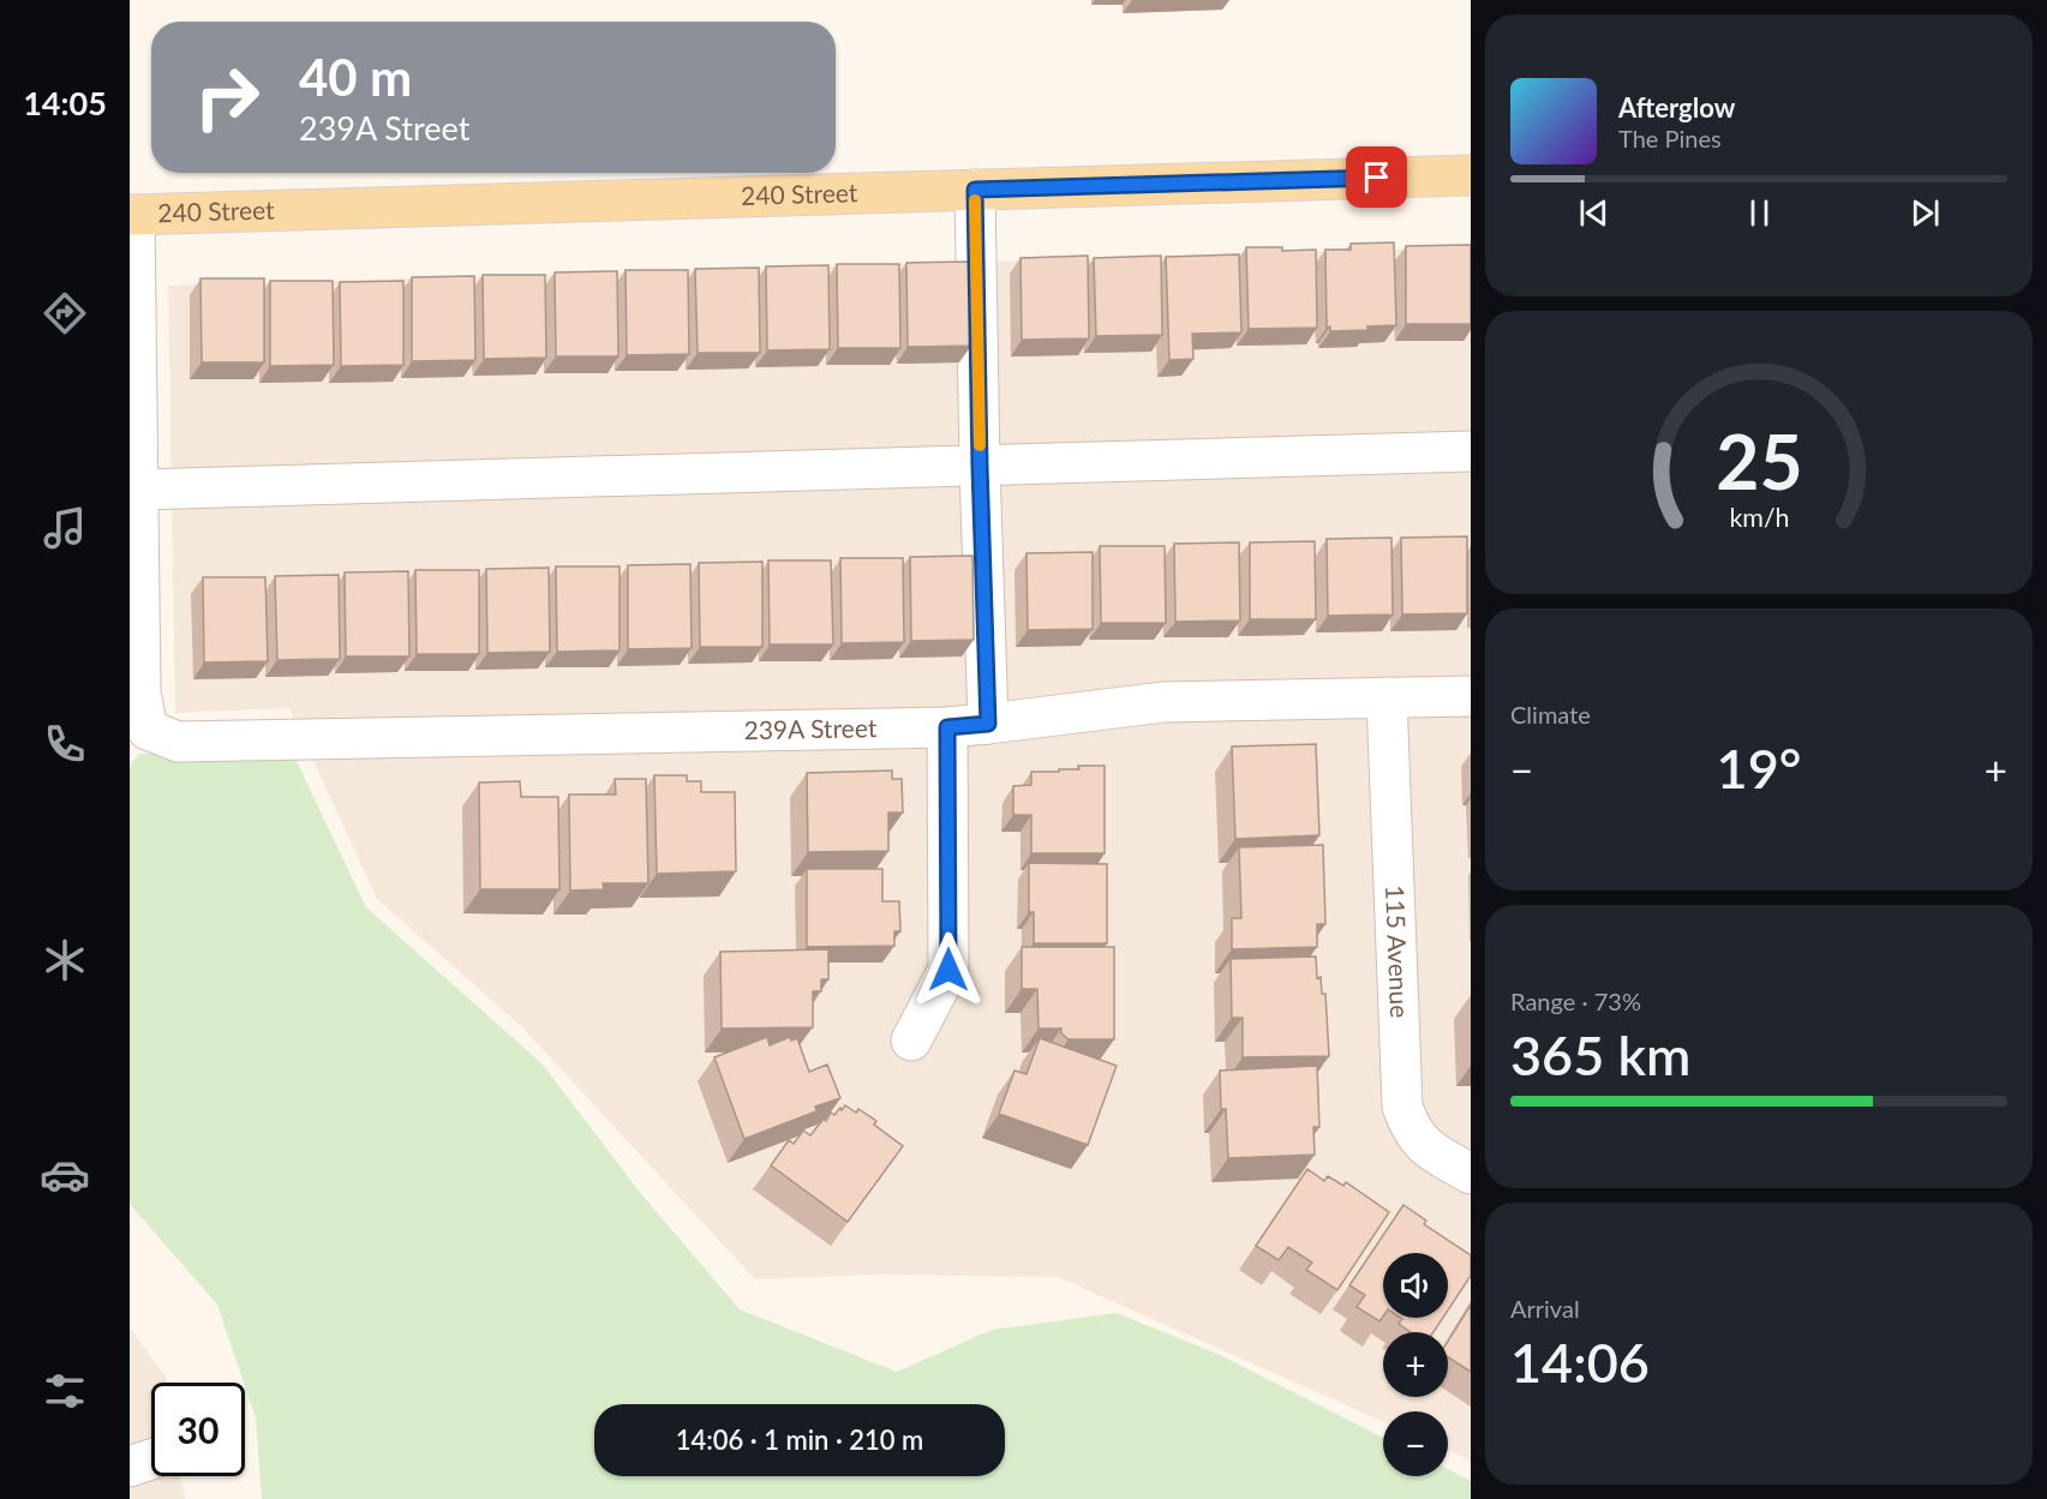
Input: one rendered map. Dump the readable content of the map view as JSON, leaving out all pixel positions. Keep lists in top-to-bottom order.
{
  "streets": {
    "main road": ["240 Street"],
    "street": ["239A Street", "115 Avenue"]
  },
  "crossings": [
    ["239A Street", "115 Avenue"]
  ],
  "page": {
    "tabs": "14:05",
    "turn": ["40 m", "239A Street"],
    "song": ["Afterglow", "The Pines"],
    "tile": [
      "Climate",
      ["Range · 73%", "365 km"],
      ["Arrival", "14:06"]
    ],
    "heat": ["−", "19°", "+"],
    "map_buttons": ["+", "−"],
    "limit": "30",
    "trip": "14:06 · 1 min · 210 m",
    "gauge": ["25", "km/h"]
  }
}
